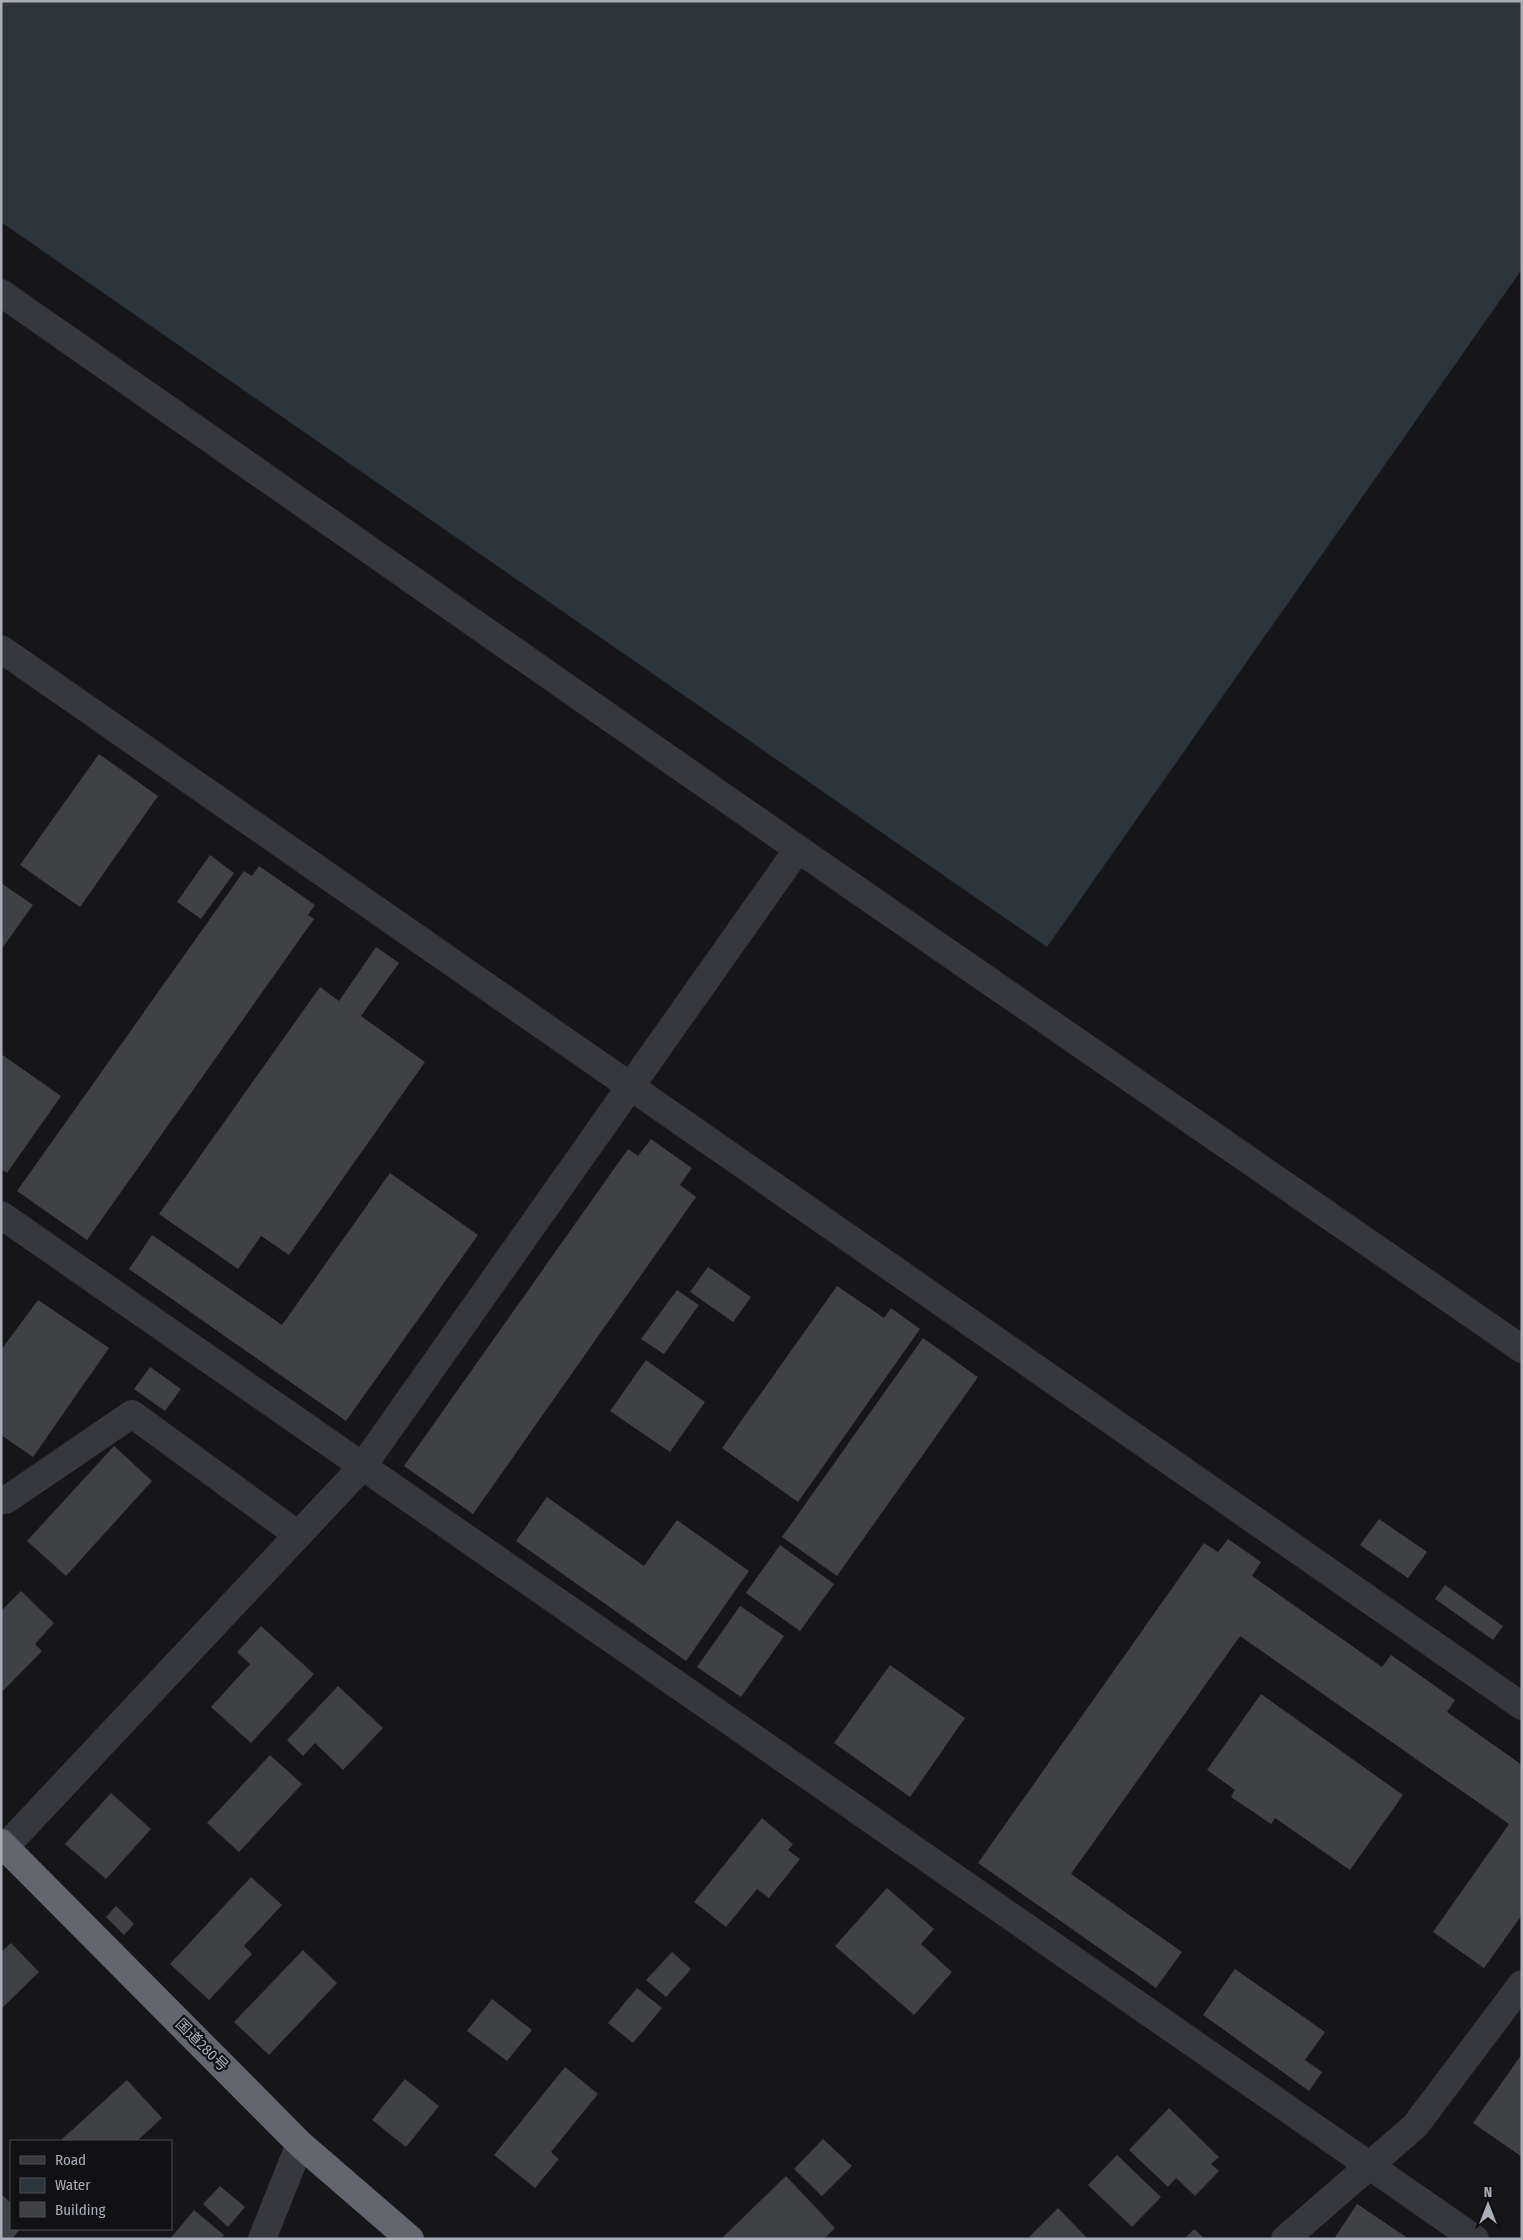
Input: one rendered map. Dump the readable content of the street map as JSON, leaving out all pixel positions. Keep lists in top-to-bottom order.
{
  "streets": {
    "highway": ["国道280号"]
  },
  "legend": ["Road", "Water", "Building"],
  "north": "top"
}
